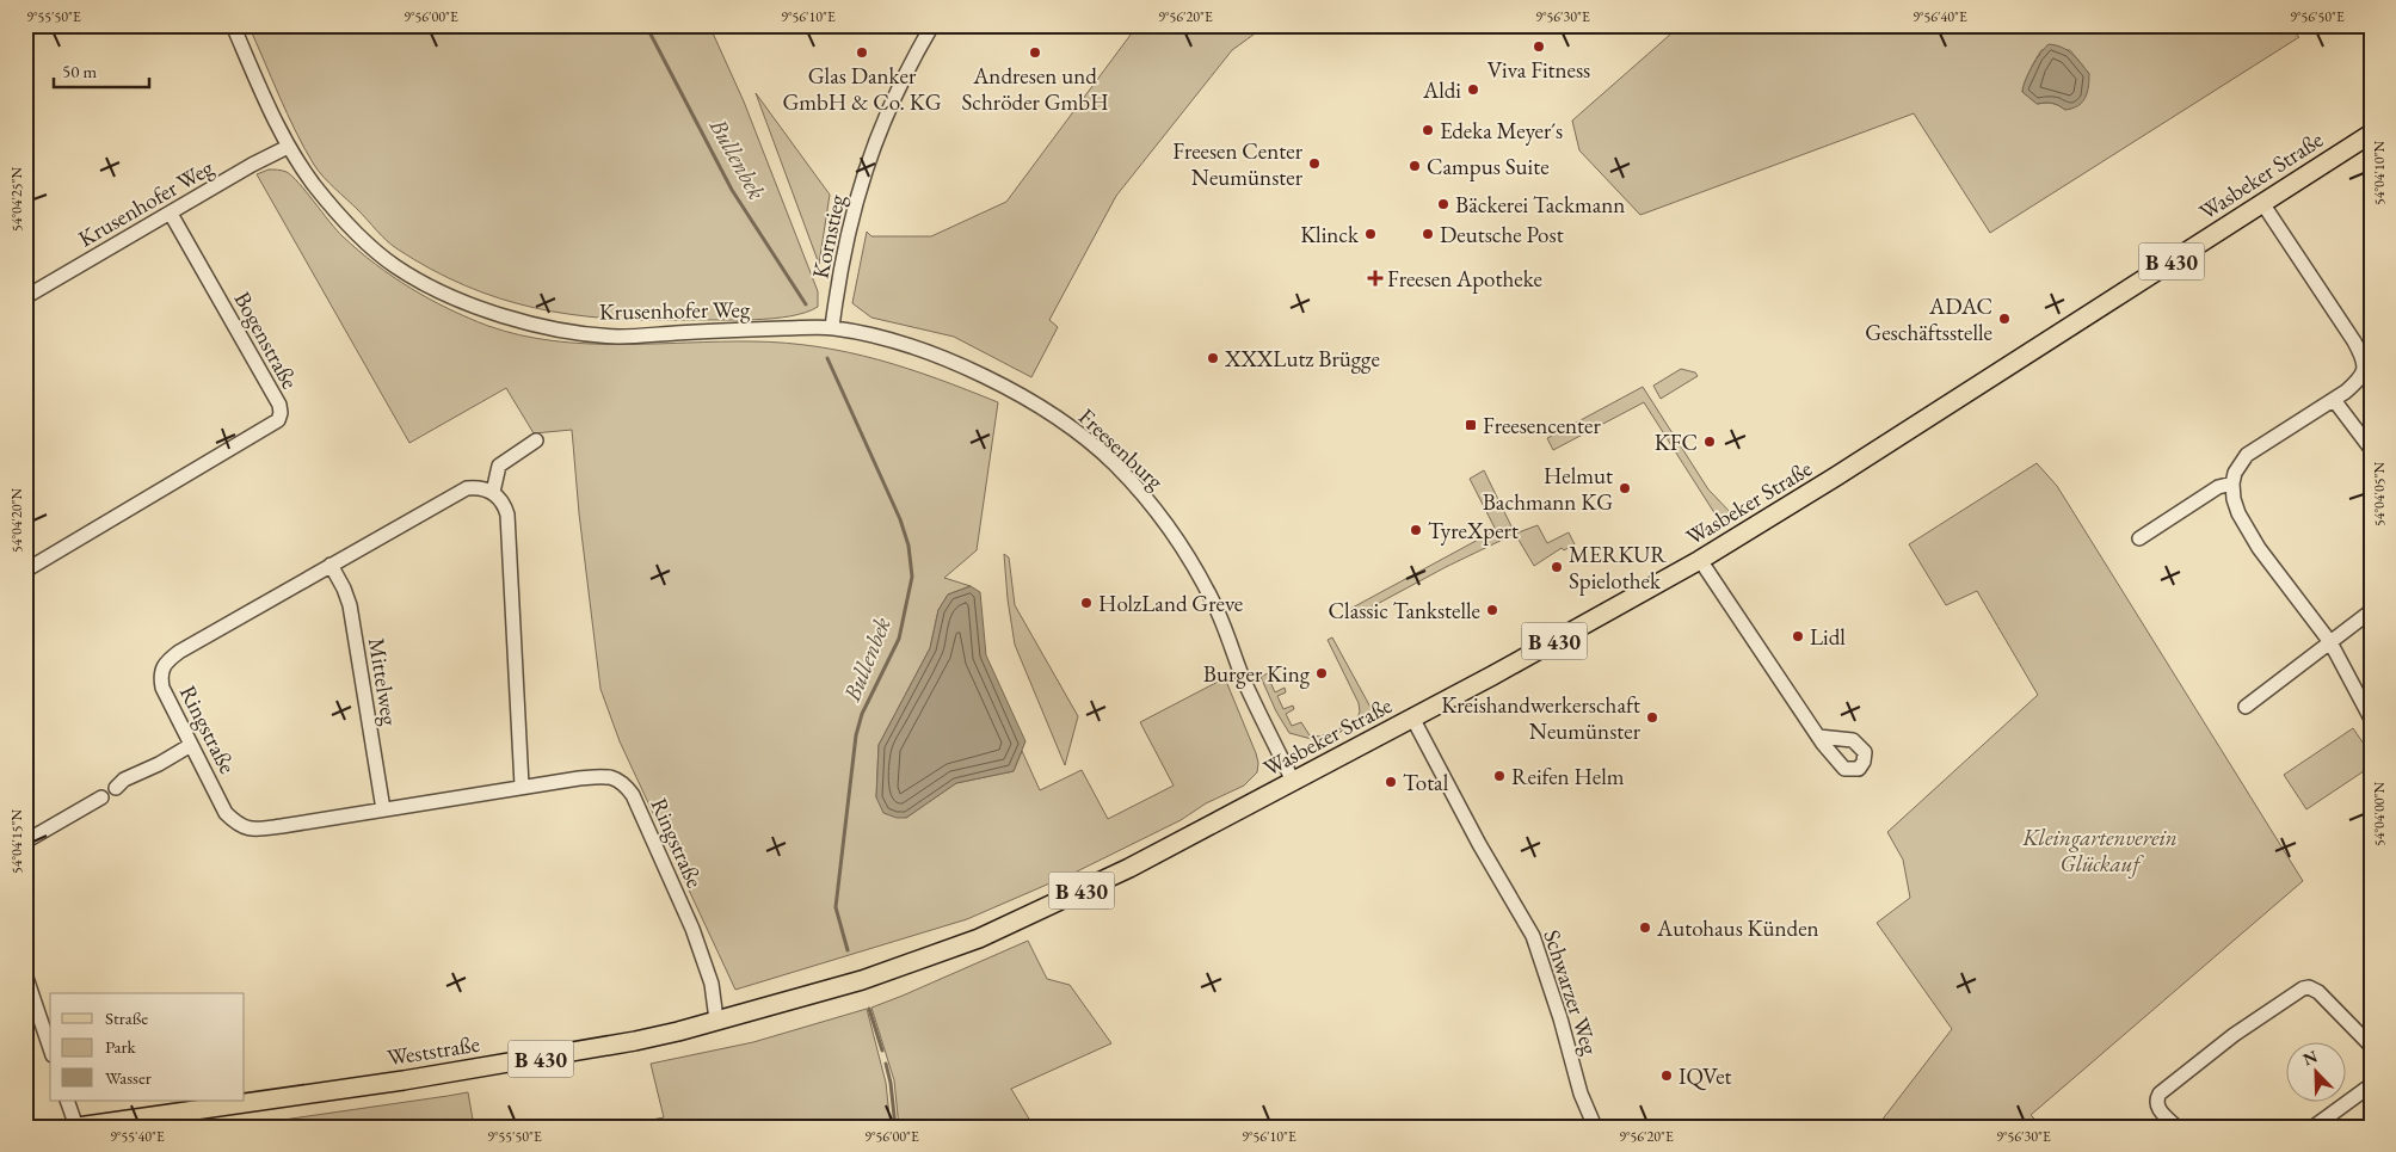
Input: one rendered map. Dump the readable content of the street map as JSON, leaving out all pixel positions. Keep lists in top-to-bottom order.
{
  "streets": {
    "main road": ["Wasbeker Straße", "B 430", "Weststraße"],
    "street": [
      "Krusenhofer Weg",
      "Kornstieg",
      "Bogenstraße",
      "Freesenburg",
      "Mittelweg",
      "Ringstraße",
      "Schwarzer Weg"
    ]
  },
  "crossings": [
    ["Wasbeker Straße", "Freesenburg"],
    ["Wasbeker Straße", "Schwarzer Weg"],
    ["Wasbeker Straße", "Weststraße"],
    ["Krusenhofer Weg", "Bogenstraße"],
    ["Krusenhofer Weg", "Freesenburg"],
    ["Kornstieg", "Freesenburg"],
    ["Mittelweg", "Ringstraße"],
    ["Ringstraße", "Weststraße"]
  ],
  "water": ["Bullenbek"],
  "parks": ["Kleingartenverein Glückauf"],
  "places": {
    "other": [
      "Viva Fitness",
      "Glas Danker GmbH & Co. KG",
      "Andresen und Schröder GmbH",
      "Aldi",
      "Edeka Meyer´s",
      "Freesen Center Neumünster",
      "Campus Suite",
      "Bäckerei Tackmann",
      "Klinck",
      "Deutsche Post",
      "ADAC Geschäftsstelle",
      "XXXLutz Brügge",
      "KFC",
      "Helmut Bachmann KG",
      "TyreXpert",
      "MERKUR Spielothek",
      "HolzLand Greve",
      "Classic Tankstelle",
      "Lidl",
      "Burger King",
      "Kreishandwerkerschaft Neumünster",
      "Reifen Helm",
      "Total",
      "Autohaus Künden",
      "IQVet"
    ],
    "health": ["Freesen Apotheke"],
    "transit": ["Freesencenter"]
  },
  "legend": ["Straße", "Park", "Wasser"],
  "scale_bar": "50 m",
  "north": "top left",
  "coordinates": [
    "9°55'50\"E",
    "9°56'00\"E",
    "9°56'10\"E",
    "9°56'20\"E",
    "9°56'30\"E",
    "9°56'40\"E",
    "9°56'50\"E",
    "54°04'10\"N",
    "54°04'25\"N",
    "54°04'05\"N",
    "54°04'20\"N",
    "54°04'00\"N",
    "54°04'15\"N",
    "9°55'40\"E"
  ]
}
